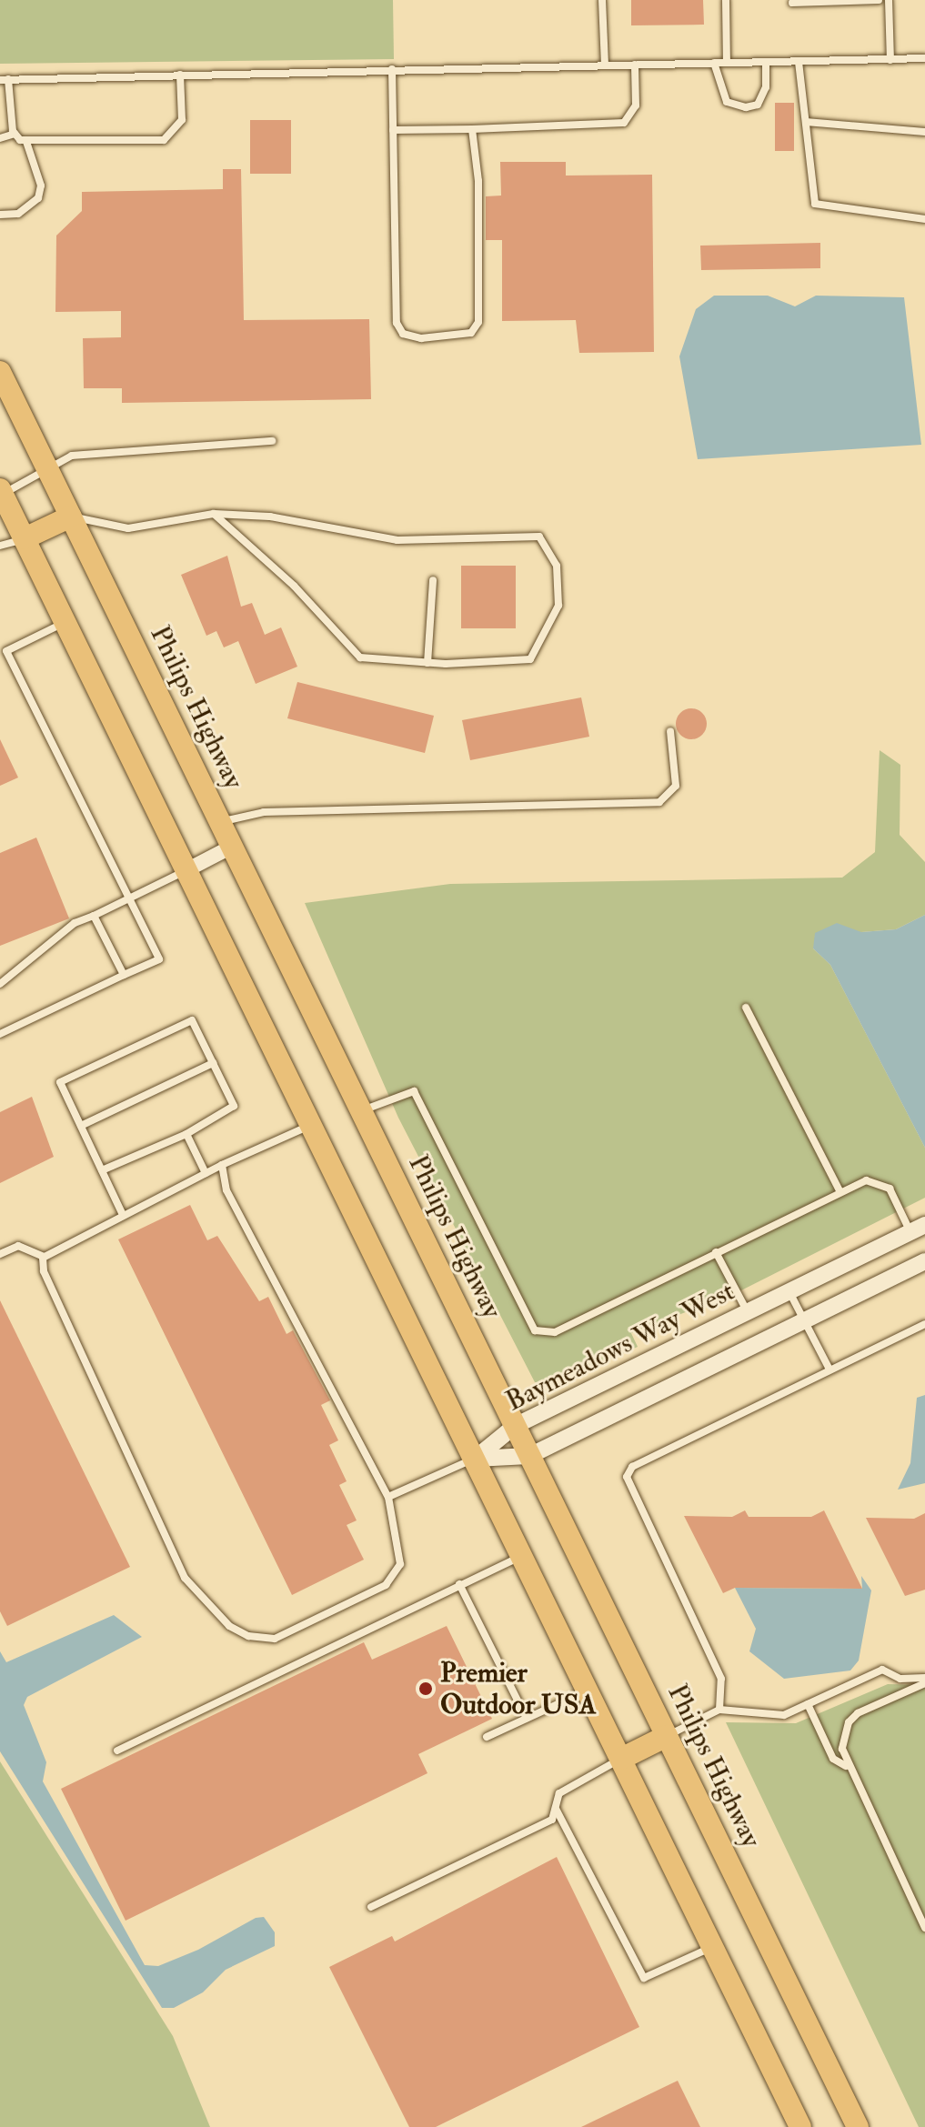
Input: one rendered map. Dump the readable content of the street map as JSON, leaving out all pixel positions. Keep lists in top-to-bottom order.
{
  "streets": {
    "main road": ["Philips Highway"],
    "street": ["Baymeadows Way West"]
  },
  "crossings": [
    ["Philips Highway", "Baymeadows Way West"]
  ],
  "places": ["Premier Outdoor USA"]
}
